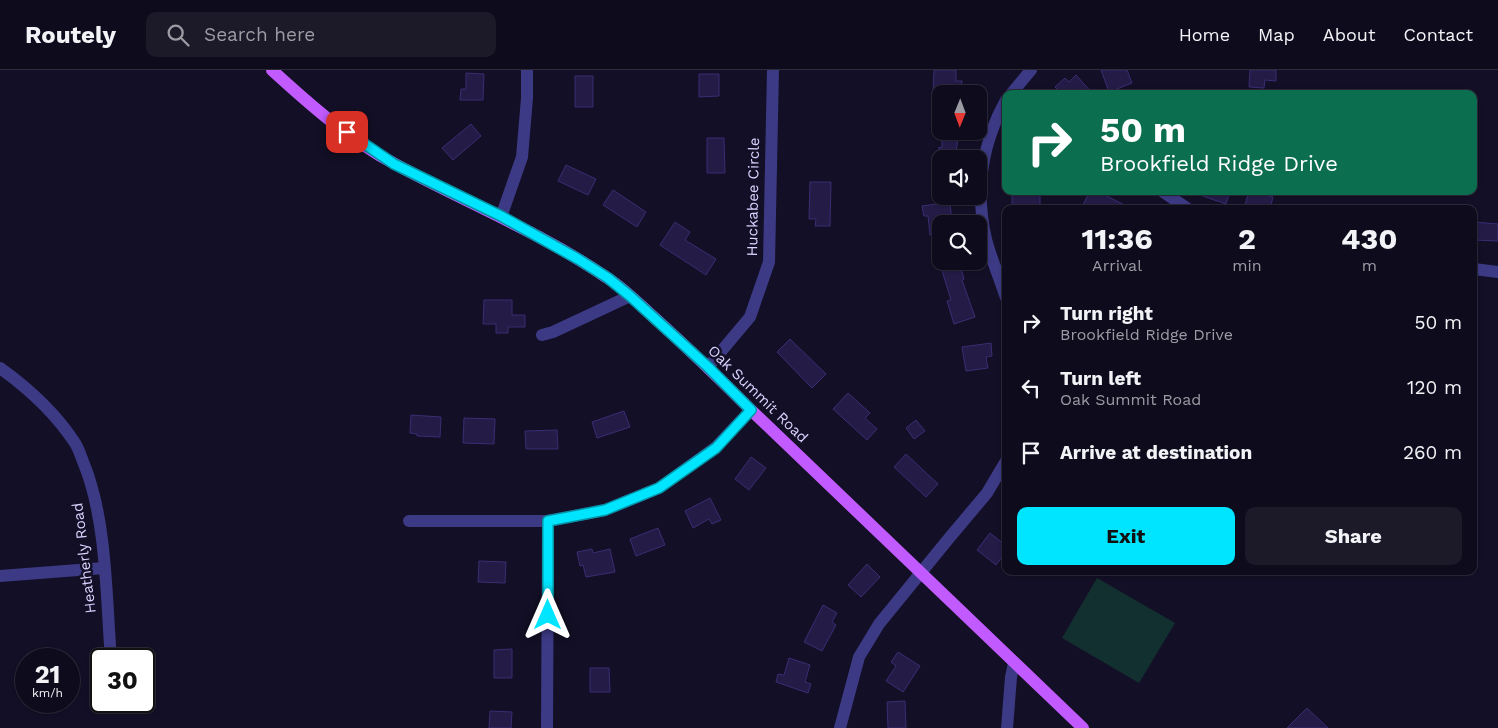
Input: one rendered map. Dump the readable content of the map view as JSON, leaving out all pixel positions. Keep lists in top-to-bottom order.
{
  "streets": {
    "main road": ["Oak Summit Road"],
    "street": ["Huckabee Circle", "Heatherly Road"]
  },
  "crossings": [
    ["Huckabee Circle", "Oak Summit Road"]
  ],
  "north": "bottom",
  "page": {
    "header": "Routely",
    "search": "Search here",
    "nav": [
      "Home",
      "Map",
      "About",
      "Contact"
    ],
    "turn": ["50 m", "Brookfield Ridge Drive"],
    "eta": [
      "11:36",
      "Arrival",
      "2",
      "min",
      "430",
      "m"
    ],
    "list": [
      {
        "name": "Turn right",
        "note": "Brookfield Ridge Drive",
        "value": "50 m"
      },
      {
        "name": "Turn left",
        "note": "Oak Summit Road",
        "value": "120 m"
      },
      {
        "name": "Arrive at destination",
        "value": "260 m"
      }
    ],
    "buttons": ["Exit", "Share"],
    "speed": "21 km/h",
    "limit": "30"
  }
}
